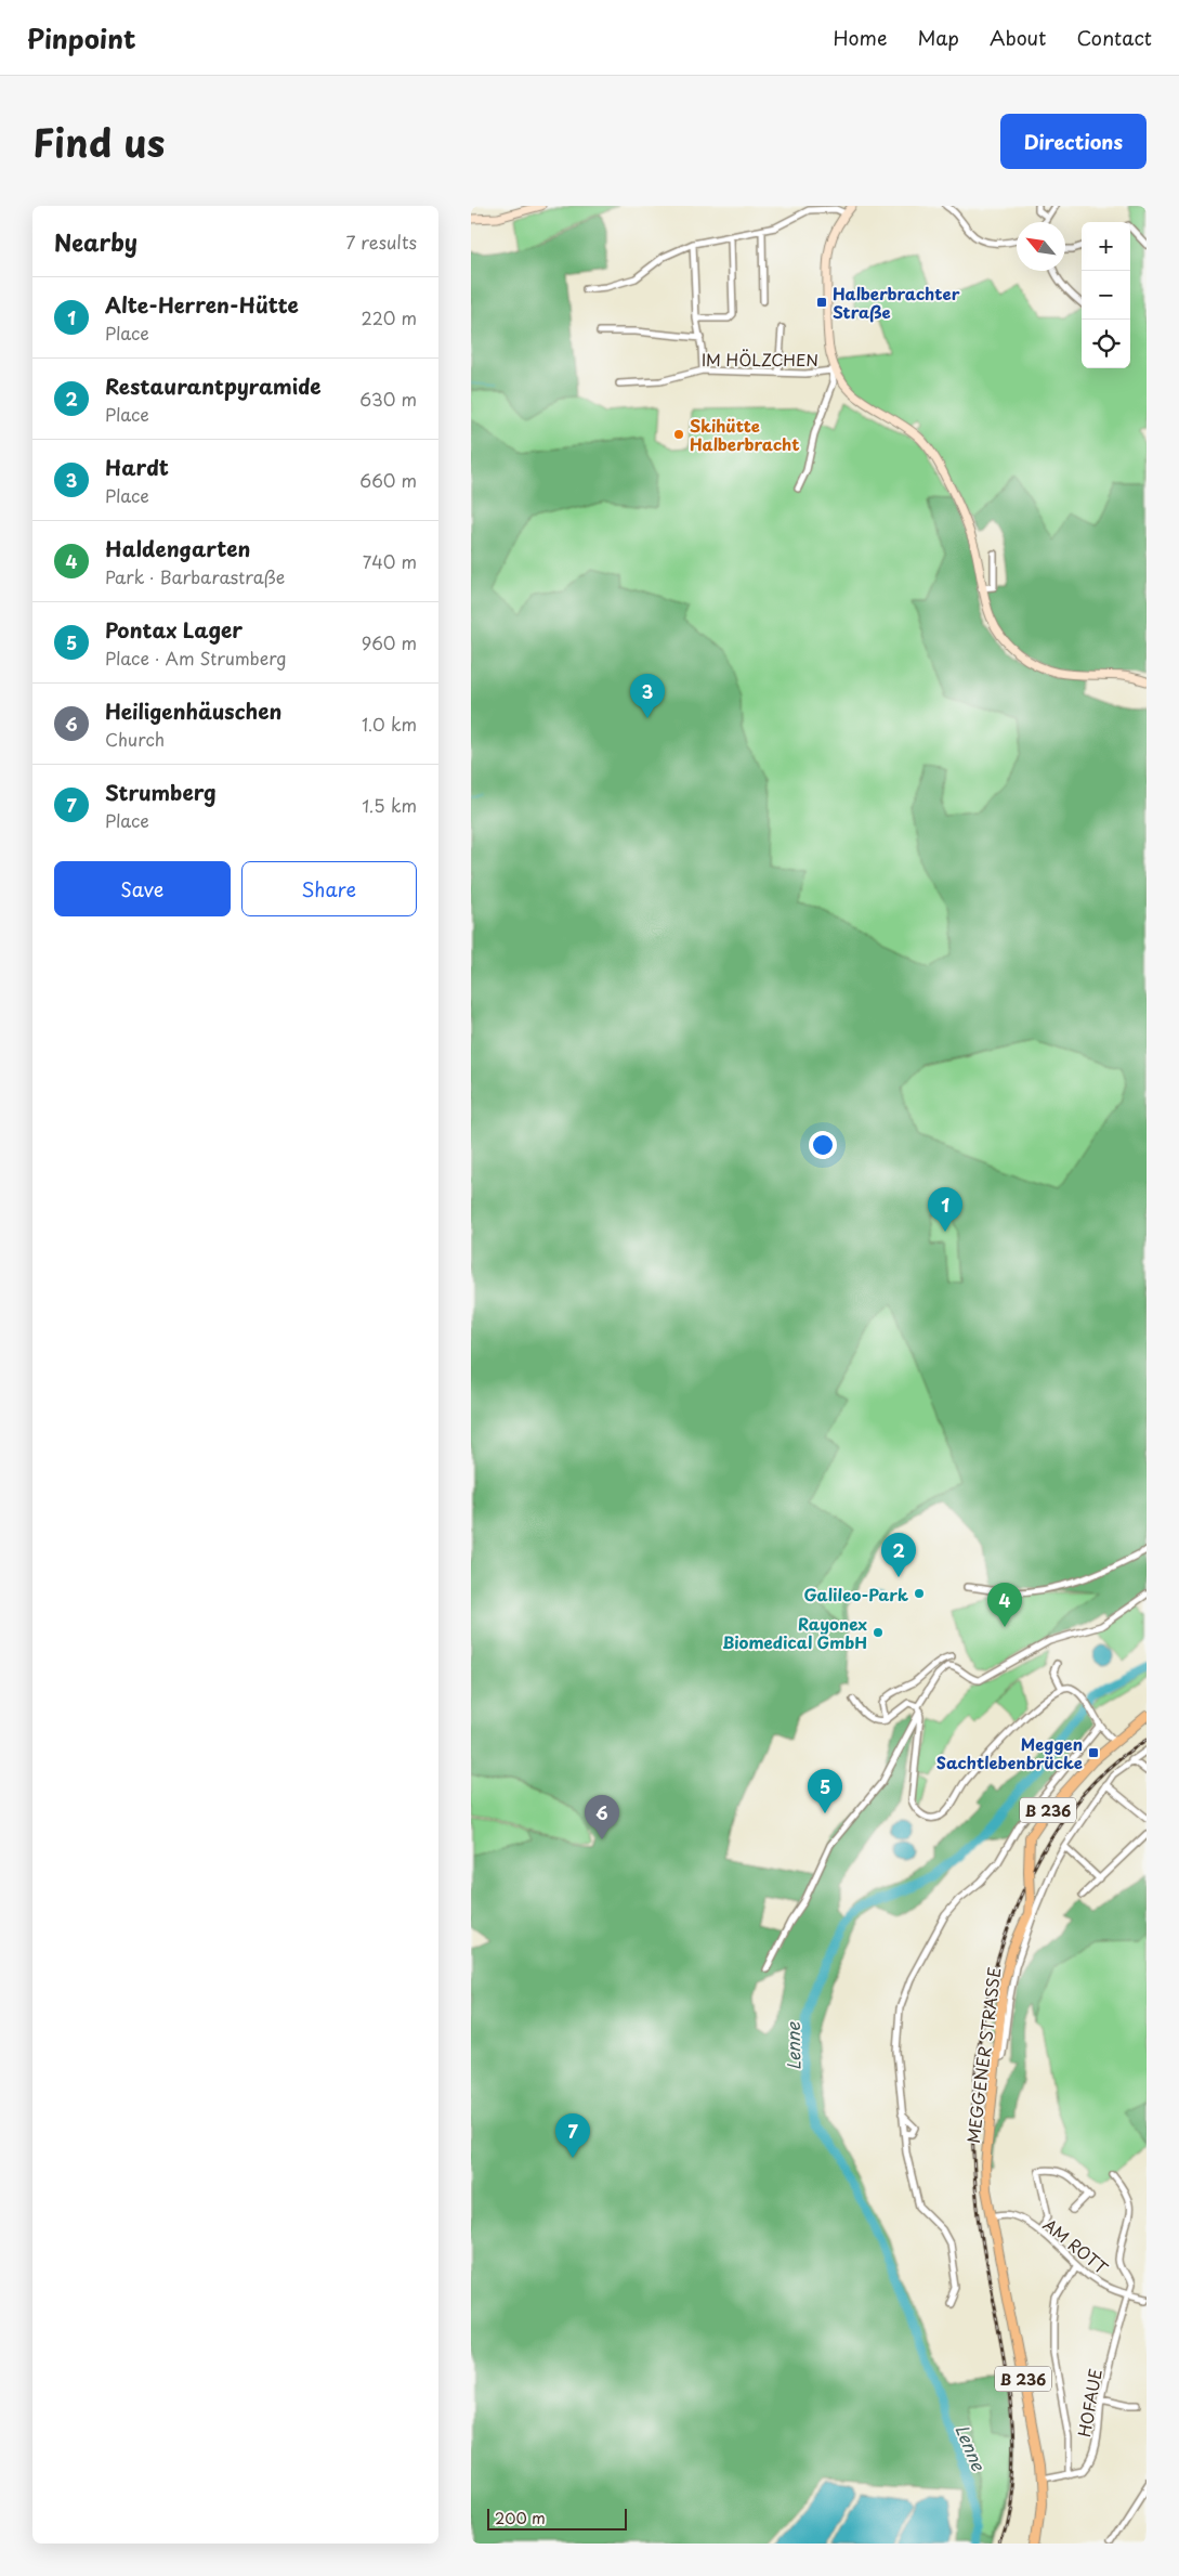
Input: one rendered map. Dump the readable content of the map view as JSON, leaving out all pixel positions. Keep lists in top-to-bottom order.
{
  "streets": {
    "main road": ["B 236", "MEGGENER STRASSE"],
    "street": ["IM HÖLZCHEN", "AM ROTT", "HOFAUE"]
  },
  "crossings": [
    ["B 236", "MEGGENER STRASSE"],
    ["B 236", "AM ROTT"],
    ["B 236", "HOFAUE"],
    ["MEGGENER STRASSE", "AM ROTT"],
    ["AM ROTT", "HOFAUE"]
  ],
  "water": ["Lenne"],
  "places": {
    "transit": ["Halberbrachter Straße", "Meggen Sachtlebenbrücke"],
    "other": ["Skihütte Halberbracht", "Galileo-Park", "Rayonex Biomedical GmbH"]
  },
  "scale_bar": "200 m",
  "north": "top left",
  "page": {
    "header": "Pinpoint",
    "nav": [
      "Home",
      "Map",
      "About",
      "Contact"
    ],
    "title": "Find us",
    "buttons": [
      "Directions",
      ["Save", "Share"]
    ],
    "heading": ["Nearby", "7 results"],
    "map_buttons": ["+", "−"],
    "list": [
      {
        "mark": "1",
        "name": "Alte-Herren-Hütte",
        "note": "Place",
        "value": "220 m"
      },
      {
        "mark": "2",
        "name": "Restaurantpyramide",
        "note": "Place",
        "value": "630 m"
      },
      {
        "mark": "3",
        "name": "Hardt",
        "note": "Place",
        "value": "660 m"
      },
      {
        "mark": "4",
        "name": "Haldengarten",
        "note": "Park · Barbarastraße",
        "value": "740 m"
      },
      {
        "mark": "5",
        "name": "Pontax Lager",
        "note": "Place · Am Strumberg",
        "value": "960 m"
      },
      {
        "mark": "6",
        "name": "Heiligenhäuschen",
        "note": "Church",
        "value": "1.0 km"
      },
      {
        "mark": "7",
        "name": "Strumberg",
        "note": "Place",
        "value": "1.5 km"
      }
    ],
    "pins": [
      "3",
      "1",
      "2",
      "4",
      "5",
      "6",
      "7"
    ],
    "scale": "200 m"
  }
}
